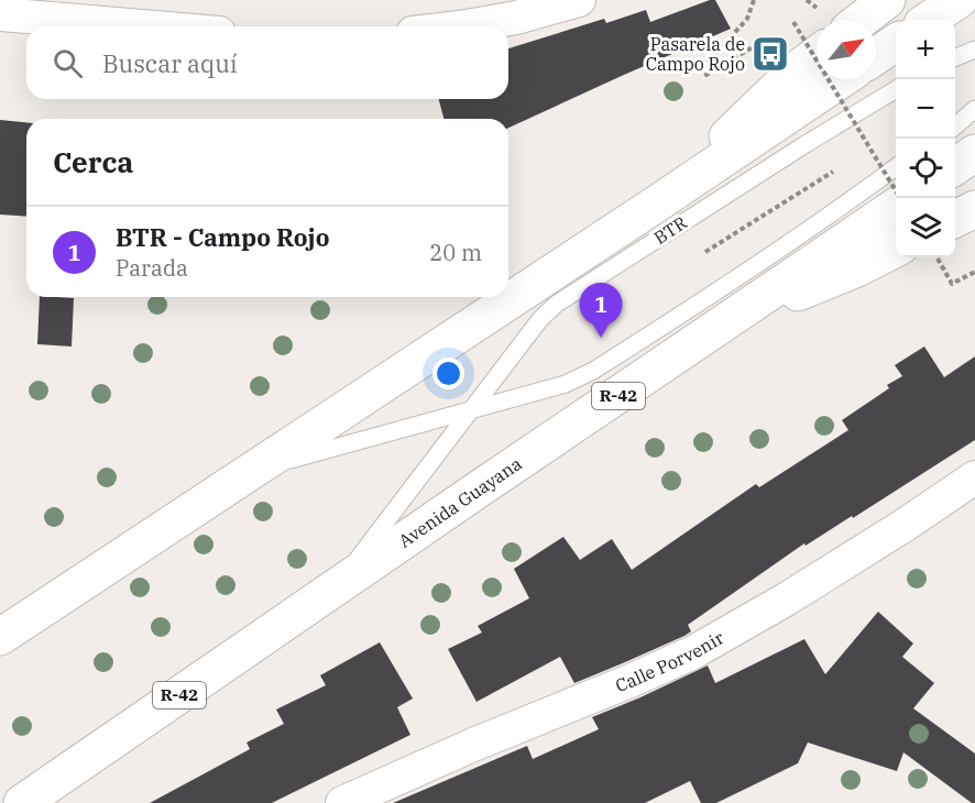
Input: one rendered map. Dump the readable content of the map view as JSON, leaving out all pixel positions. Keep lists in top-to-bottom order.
{
  "streets": {
    "main road": ["R-42", "Avenida Guayana"],
    "street": ["Calle Porvenir"],
    "lane": ["BTR"]
  },
  "crossings": [
    ["BTR", "Avenida Guayana"]
  ],
  "places": {
    "bus stop": ["Pasarela de Campo Rojo"]
  },
  "north": "top right",
  "page": {
    "map_buttons": ["+", "−"],
    "search": "Buscar aquí",
    "heading": "Cerca",
    "list": [
      {
        "mark": "1",
        "name": "BTR - Campo Rojo",
        "note": "Parada",
        "value": "20 m"
      }
    ],
    "pins": "1"
  }
}
